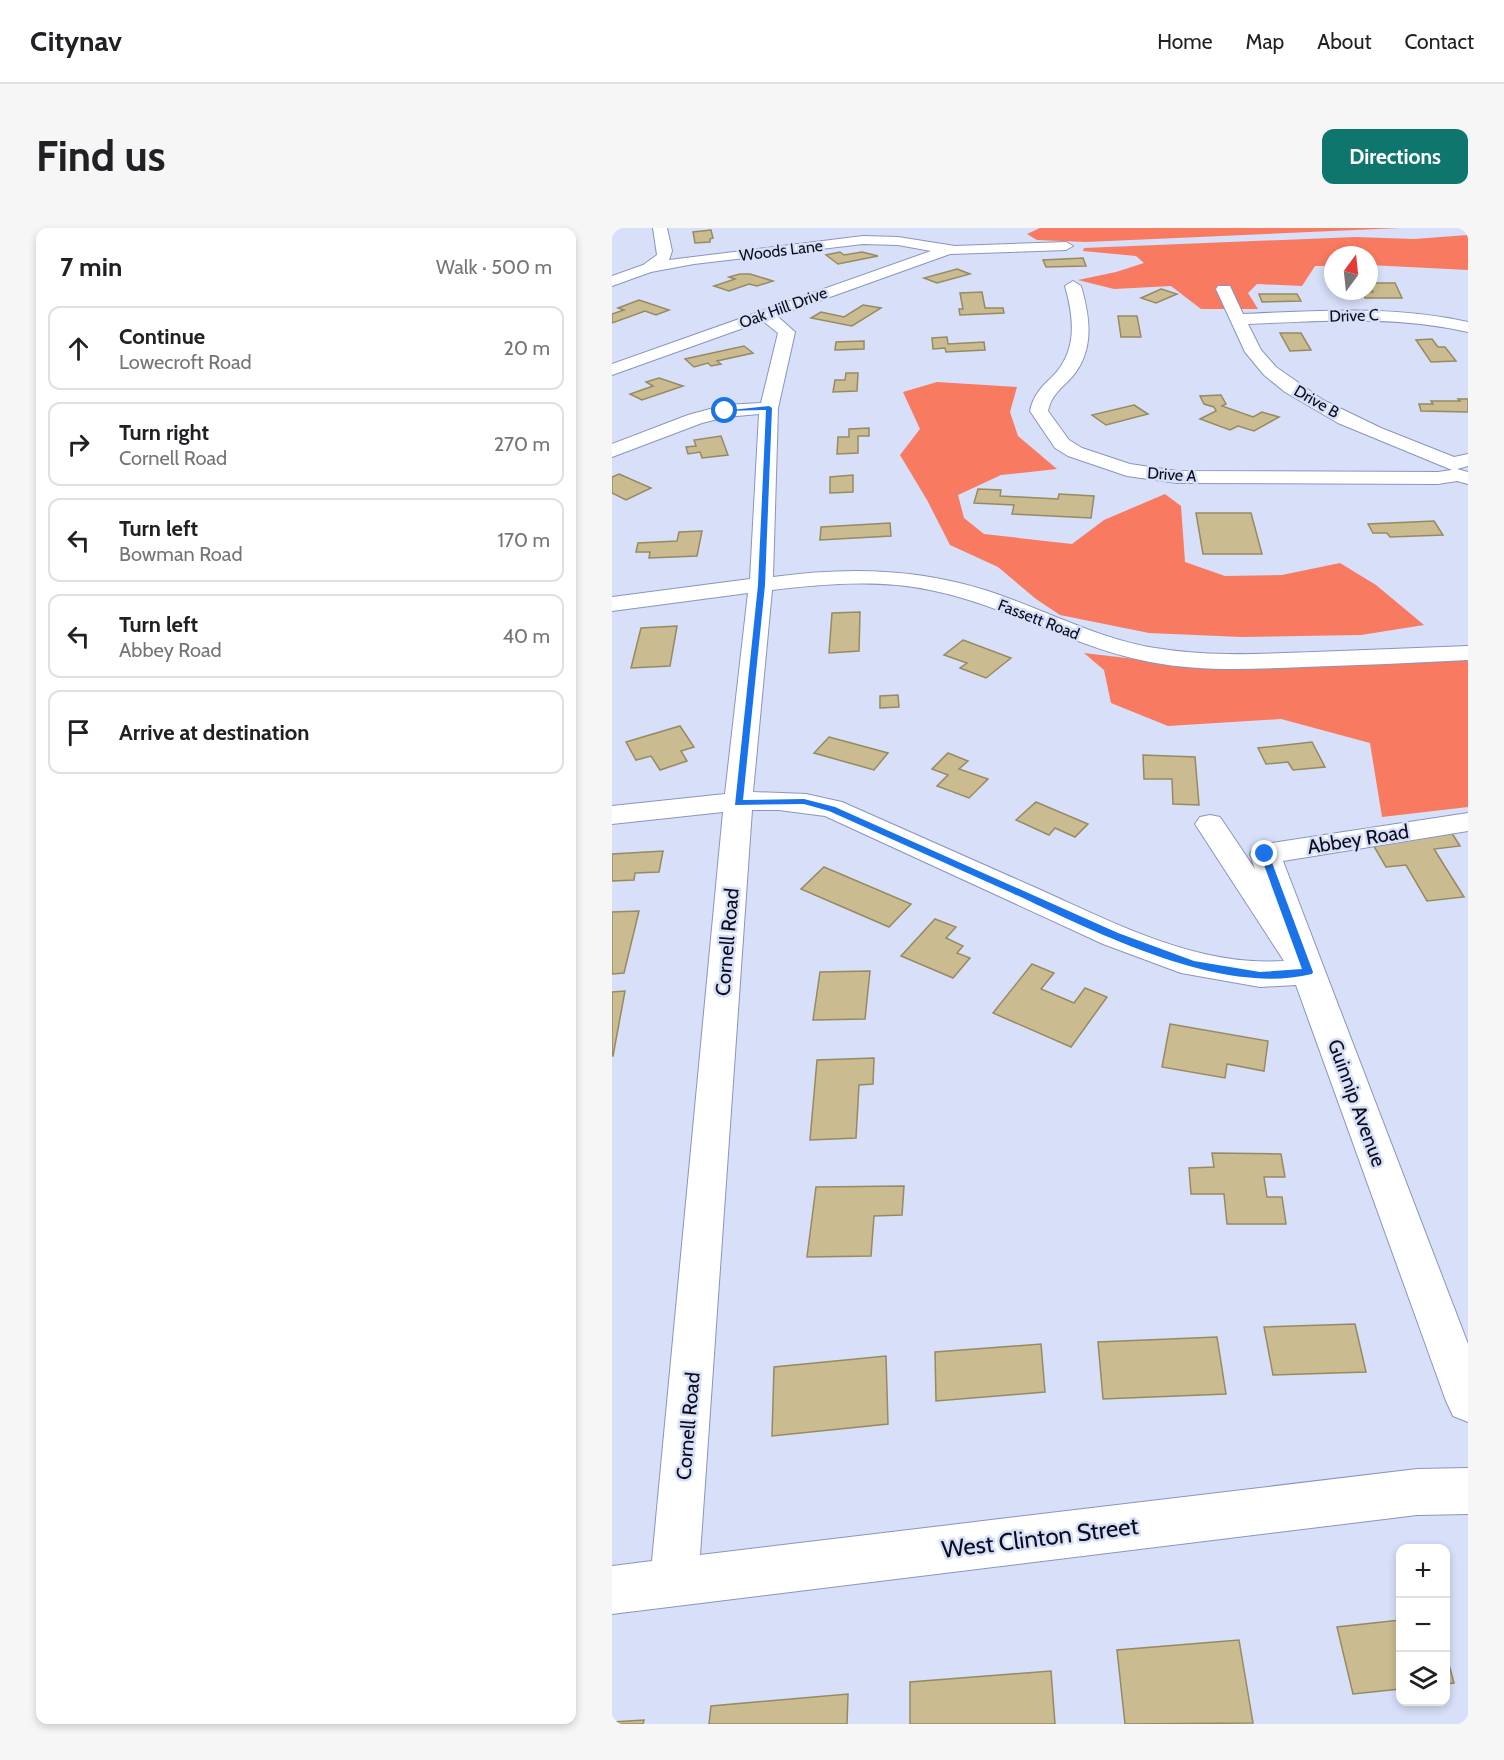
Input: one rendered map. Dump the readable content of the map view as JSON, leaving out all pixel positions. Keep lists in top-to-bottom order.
{
  "streets": {
    "street": [
      "Woods Lane",
      "Oak Hill Drive",
      "Drive C",
      "Drive B",
      "Drive A",
      "Fassett Road",
      "Abbey Road",
      "Cornell Road",
      "Guinnip Avenue",
      "West Clinton Street"
    ]
  },
  "crossings": [
    ["Woods Lane", "Oak Hill Drive"],
    ["Oak Hill Drive", "Cornell Road"],
    ["Drive C", "Drive B"],
    ["Drive B", "Drive A"],
    ["Fassett Road", "Cornell Road"],
    ["Abbey Road", "Guinnip Avenue"],
    ["Cornell Road", "West Clinton Street"]
  ],
  "north": "top",
  "page": {
    "header": "Citynav",
    "nav": [
      "Home",
      "Map",
      "About",
      "Contact"
    ],
    "buttons": "Directions",
    "title": "Find us",
    "heading": ["7 min", "Walk · 500 m"],
    "list": [
      ["Continue", "Lowecroft Road", "20 m"],
      ["Turn right", "Cornell Road", "270 m"],
      ["Turn left", "Bowman Road", "170 m"],
      ["Turn left", "Abbey Road", "40 m"],
      "Arrive at destination"
    ],
    "map_buttons": ["+", "−"]
  }
}
